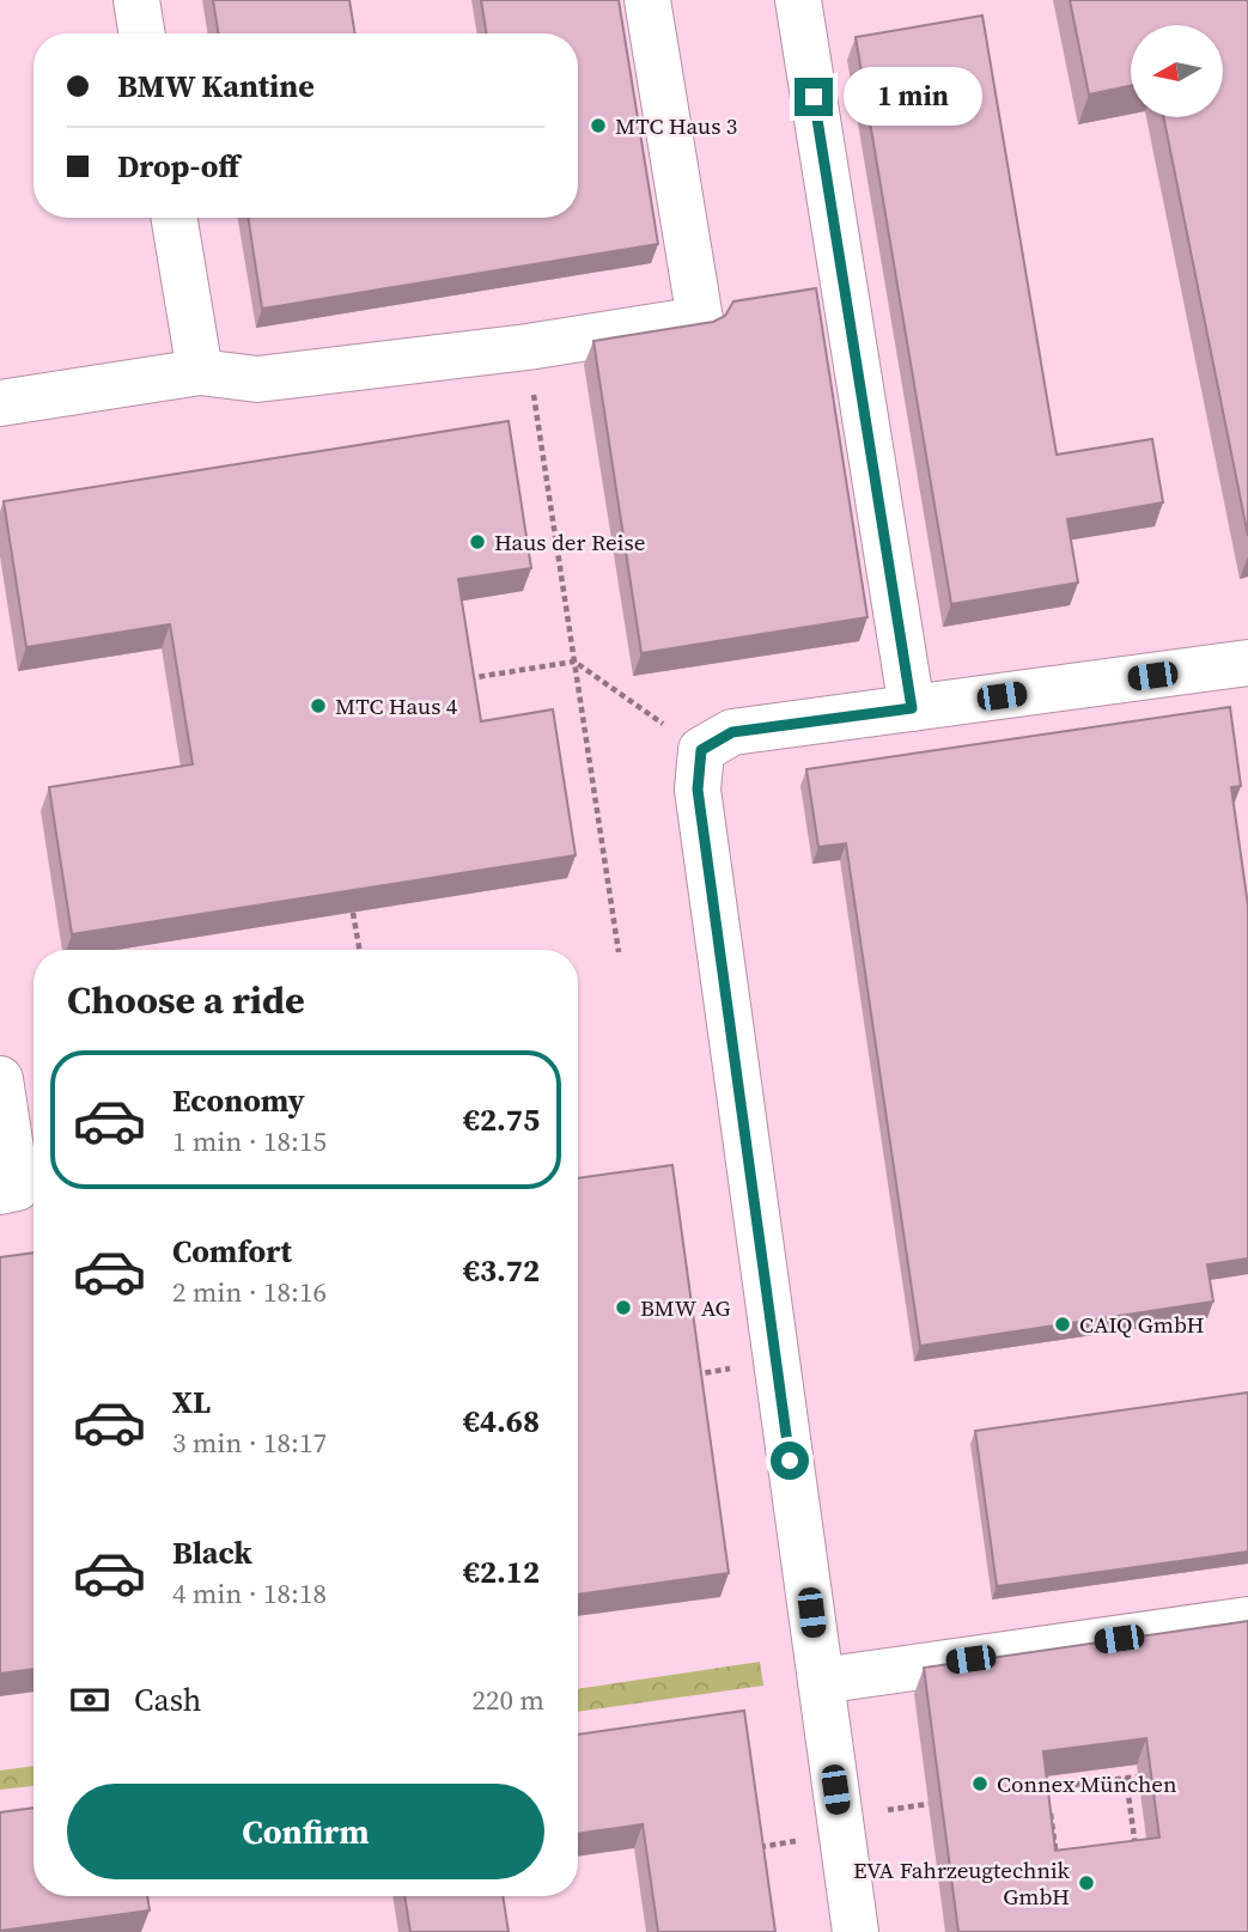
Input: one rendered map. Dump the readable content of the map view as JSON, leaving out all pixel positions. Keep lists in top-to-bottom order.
{
  "places": [
    "MTC Haus 3",
    "Haus der Reise",
    "MTC Haus 4",
    "BMW AG",
    "CAIQ GmbH",
    "Connex München",
    "EVA Fahrzeugtechnik GmbH"
  ],
  "north": "left",
  "page": {
    "banner": ["BMW Kantine", "Drop-off"],
    "bubble": "1 min",
    "heading": "Choose a ride",
    "list": [
      {
        "name": "Economy",
        "note": "1 min · 18:15",
        "value": "€2.75"
      },
      {
        "name": "Comfort",
        "note": "2 min · 18:16",
        "value": "€3.72"
      },
      {
        "name": "XL",
        "note": "3 min · 18:17",
        "value": "€4.68"
      },
      {
        "name": "Black",
        "note": "4 min · 18:18",
        "value": "€2.12"
      }
    ],
    "pay": ["Cash", "220 m"],
    "buttons": "Confirm"
  }
}
